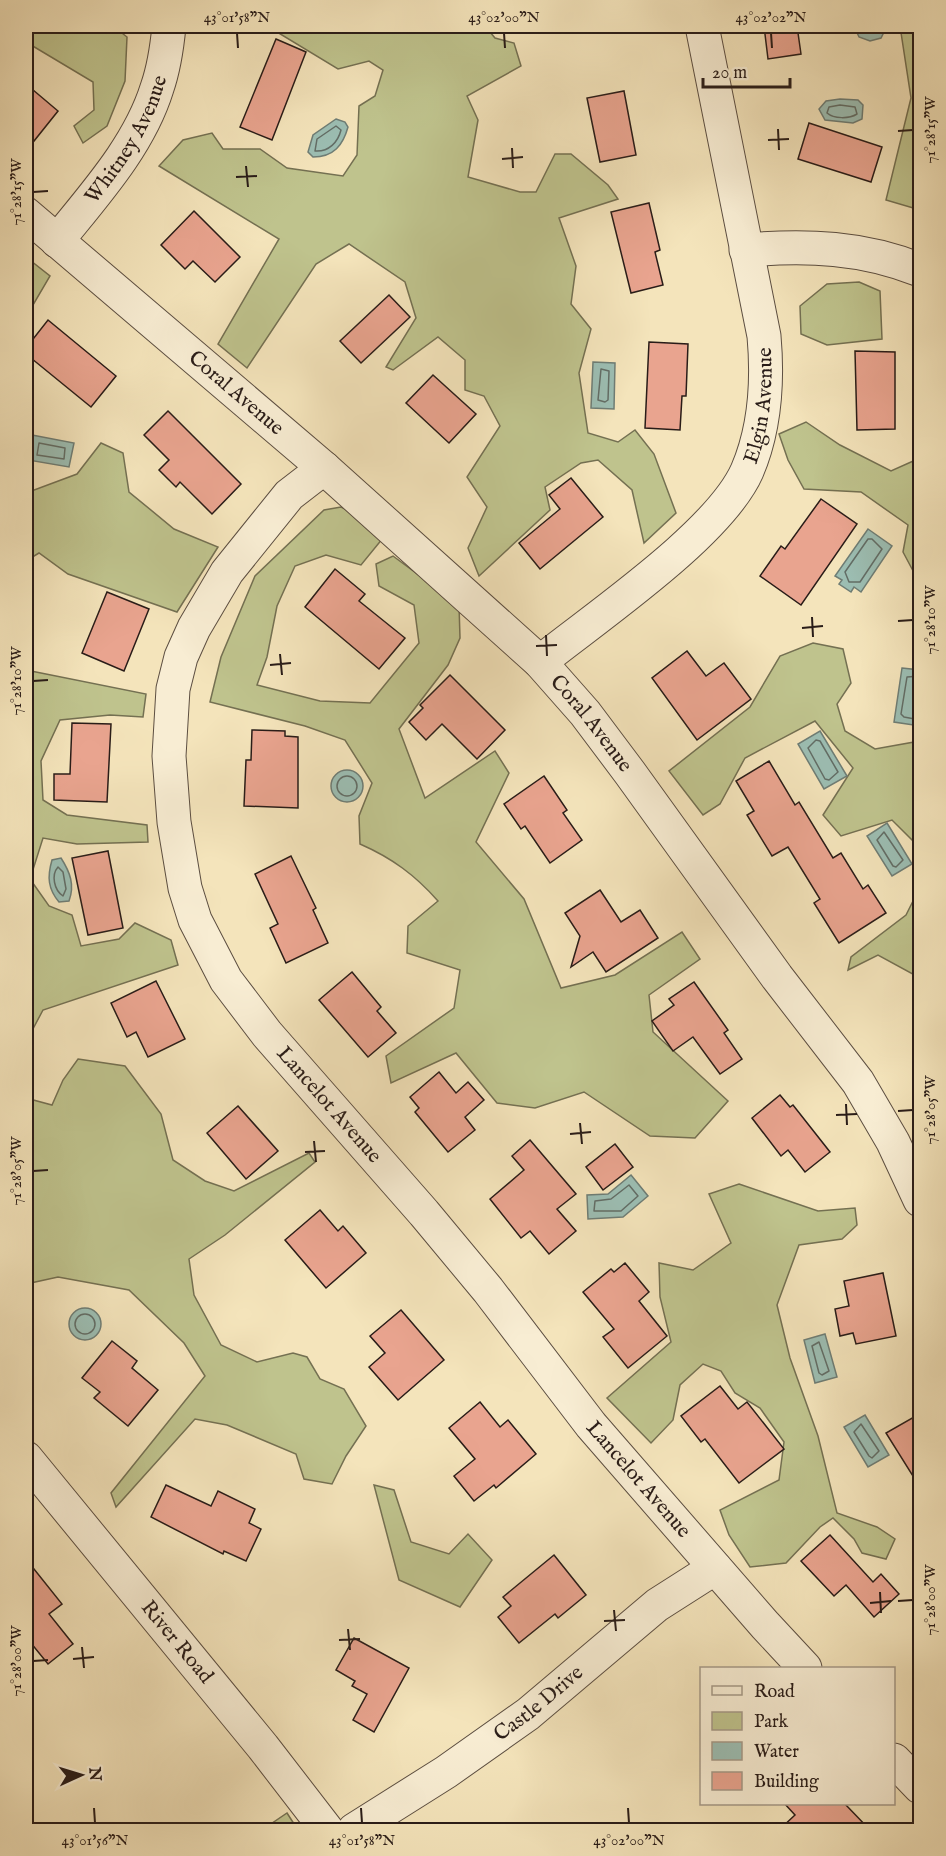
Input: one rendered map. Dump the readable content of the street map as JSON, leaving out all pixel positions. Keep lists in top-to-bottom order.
{
  "streets": {
    "street": [
      "Whitney Avenue",
      "Coral Avenue",
      "Elgin Avenue",
      "Lancelot Avenue",
      "River Road",
      "Castle Drive"
    ]
  },
  "crossings": [
    ["Whitney Avenue", "Coral Avenue"],
    ["Coral Avenue", "Elgin Avenue"],
    ["Coral Avenue", "Lancelot Avenue"],
    ["Lancelot Avenue", "Castle Drive"]
  ],
  "legend": [
    "Road",
    "Park",
    "Water",
    "Building"
  ],
  "scale_bar": "20 m",
  "north": "right",
  "coordinates": [
    "43°01'58\"N",
    "43°02'00\"N",
    "43°02'02\"N",
    "71°28'15\"W",
    "71°28'10\"W",
    "71°28'05\"W",
    "71°28'00\"W",
    "43°01'56\"N"
  ]
}
